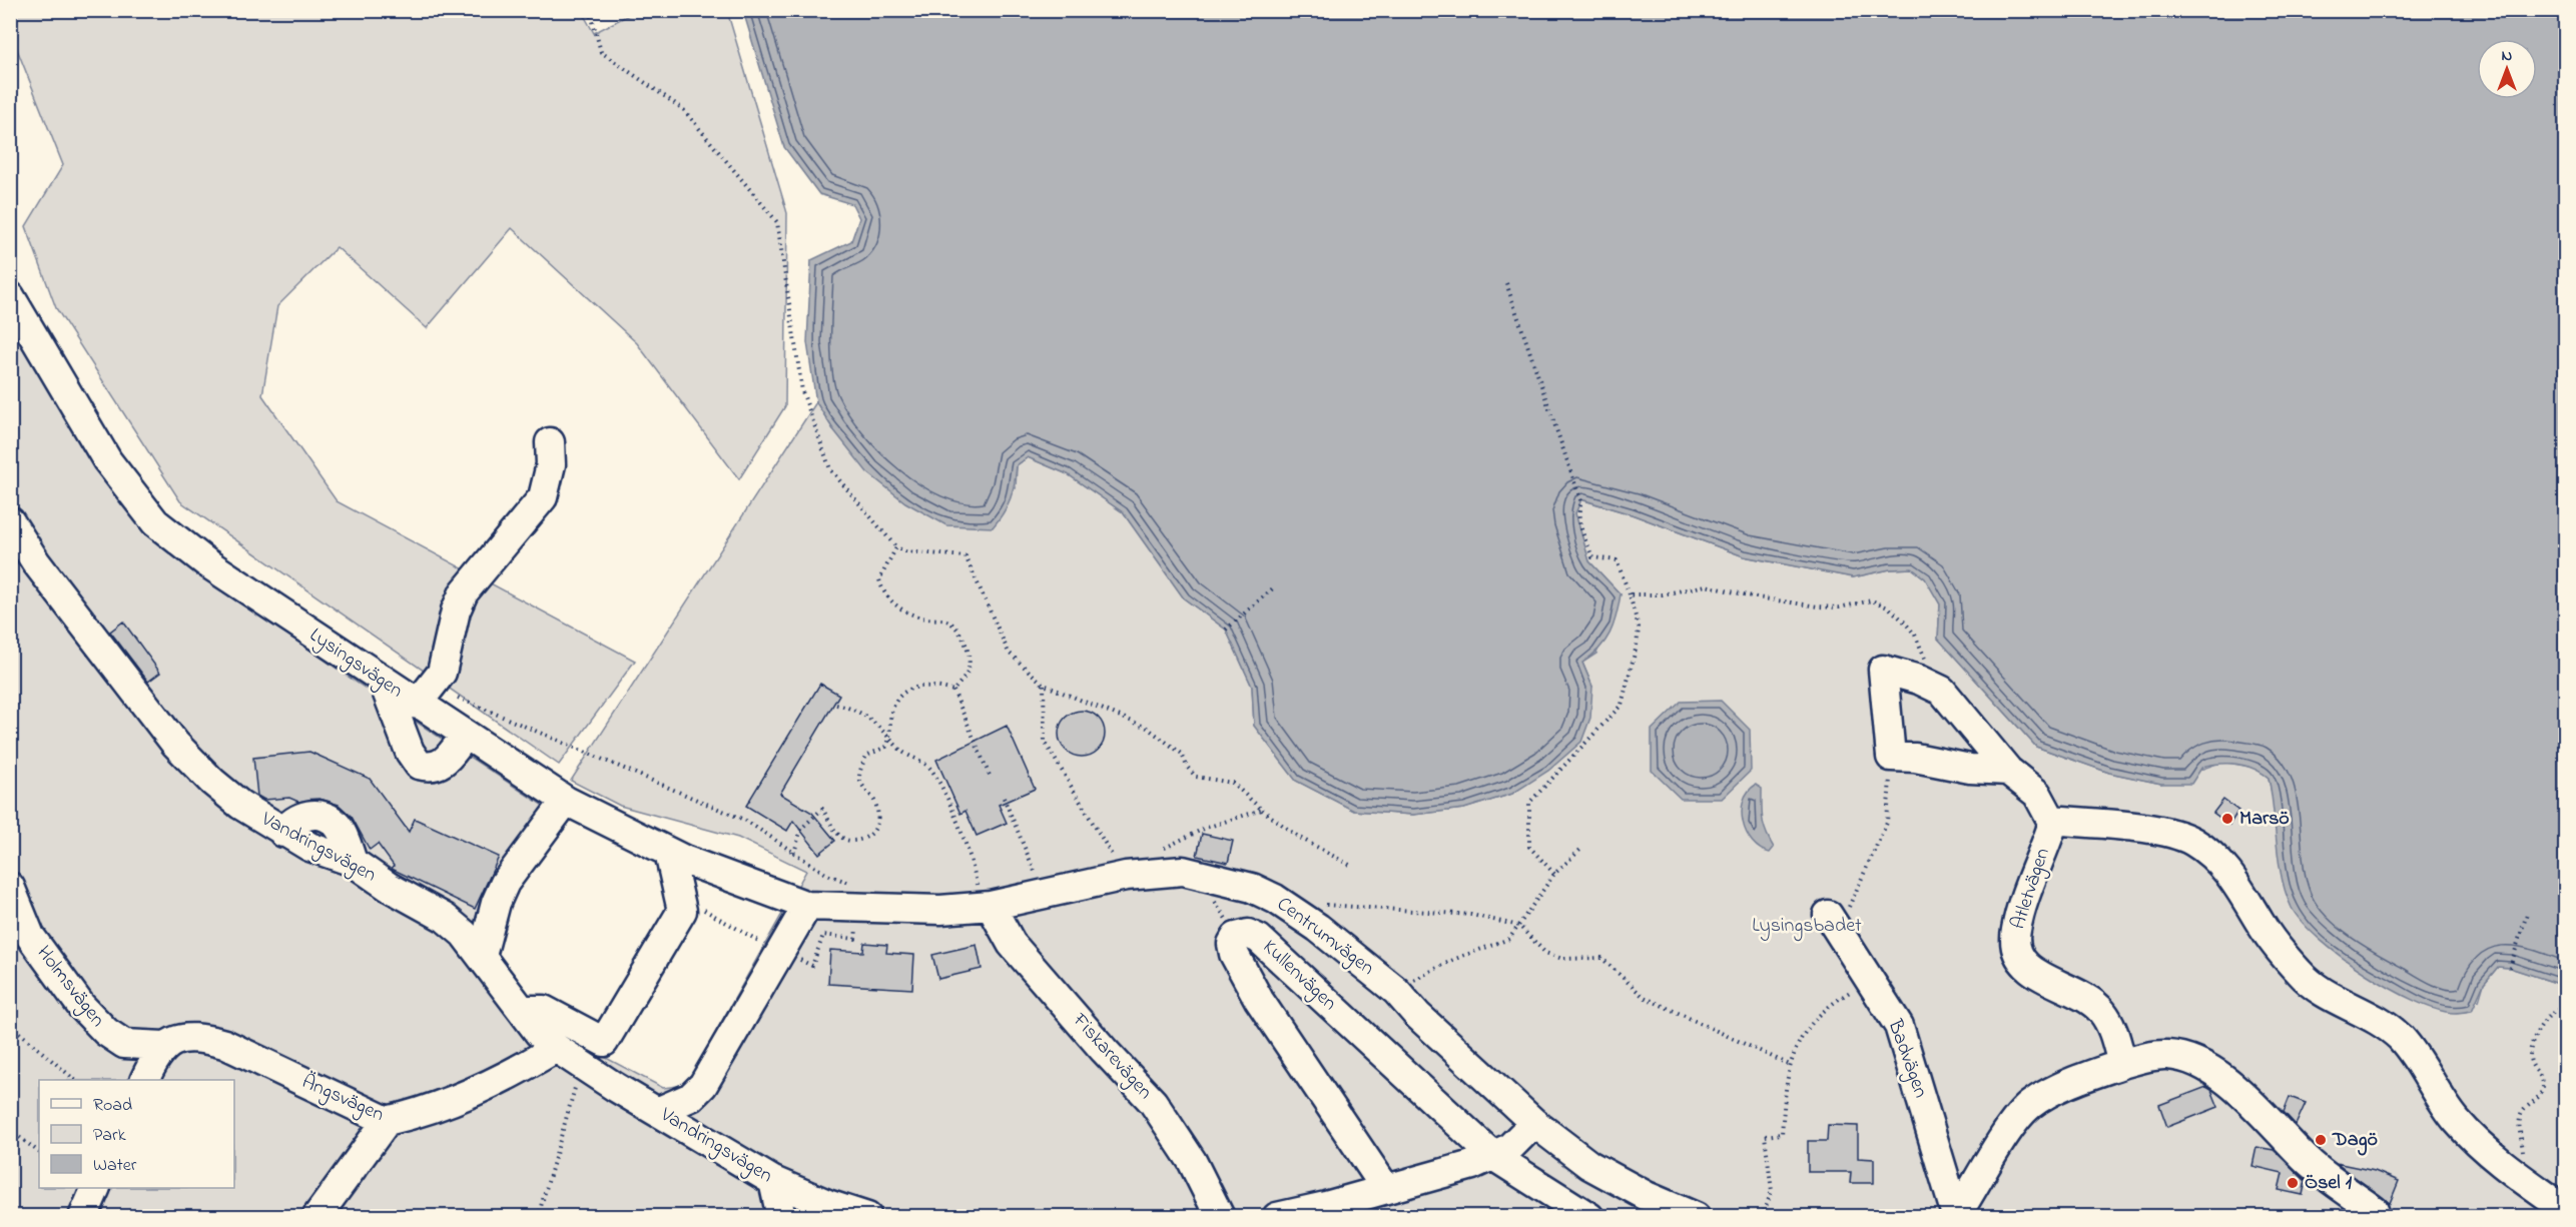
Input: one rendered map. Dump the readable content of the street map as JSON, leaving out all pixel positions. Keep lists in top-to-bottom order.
{
  "streets": {
    "street": [
      "Lysingsvägen",
      "Vandringsvägen",
      "Atletvägen",
      "Centrumvägen",
      "Kullenvägen",
      "Holmsvägen",
      "Fiskarevägen",
      "Badvägen",
      "Ängsvägen"
    ]
  },
  "crossings": [
    ["Lysingsvägen", "Vandringsvägen"],
    ["Lysingsvägen", "Centrumvägen"],
    ["Vandringsvägen", "Ängsvägen"],
    ["Centrumvägen", "Fiskarevägen"],
    ["Holmsvägen", "Ängsvägen"]
  ],
  "parks": ["Lysingsbadet"],
  "places": ["Marsö", "Dagö", "Ösel 1"],
  "legend": ["Road", "Park", "Water"],
  "north": "top"
}
